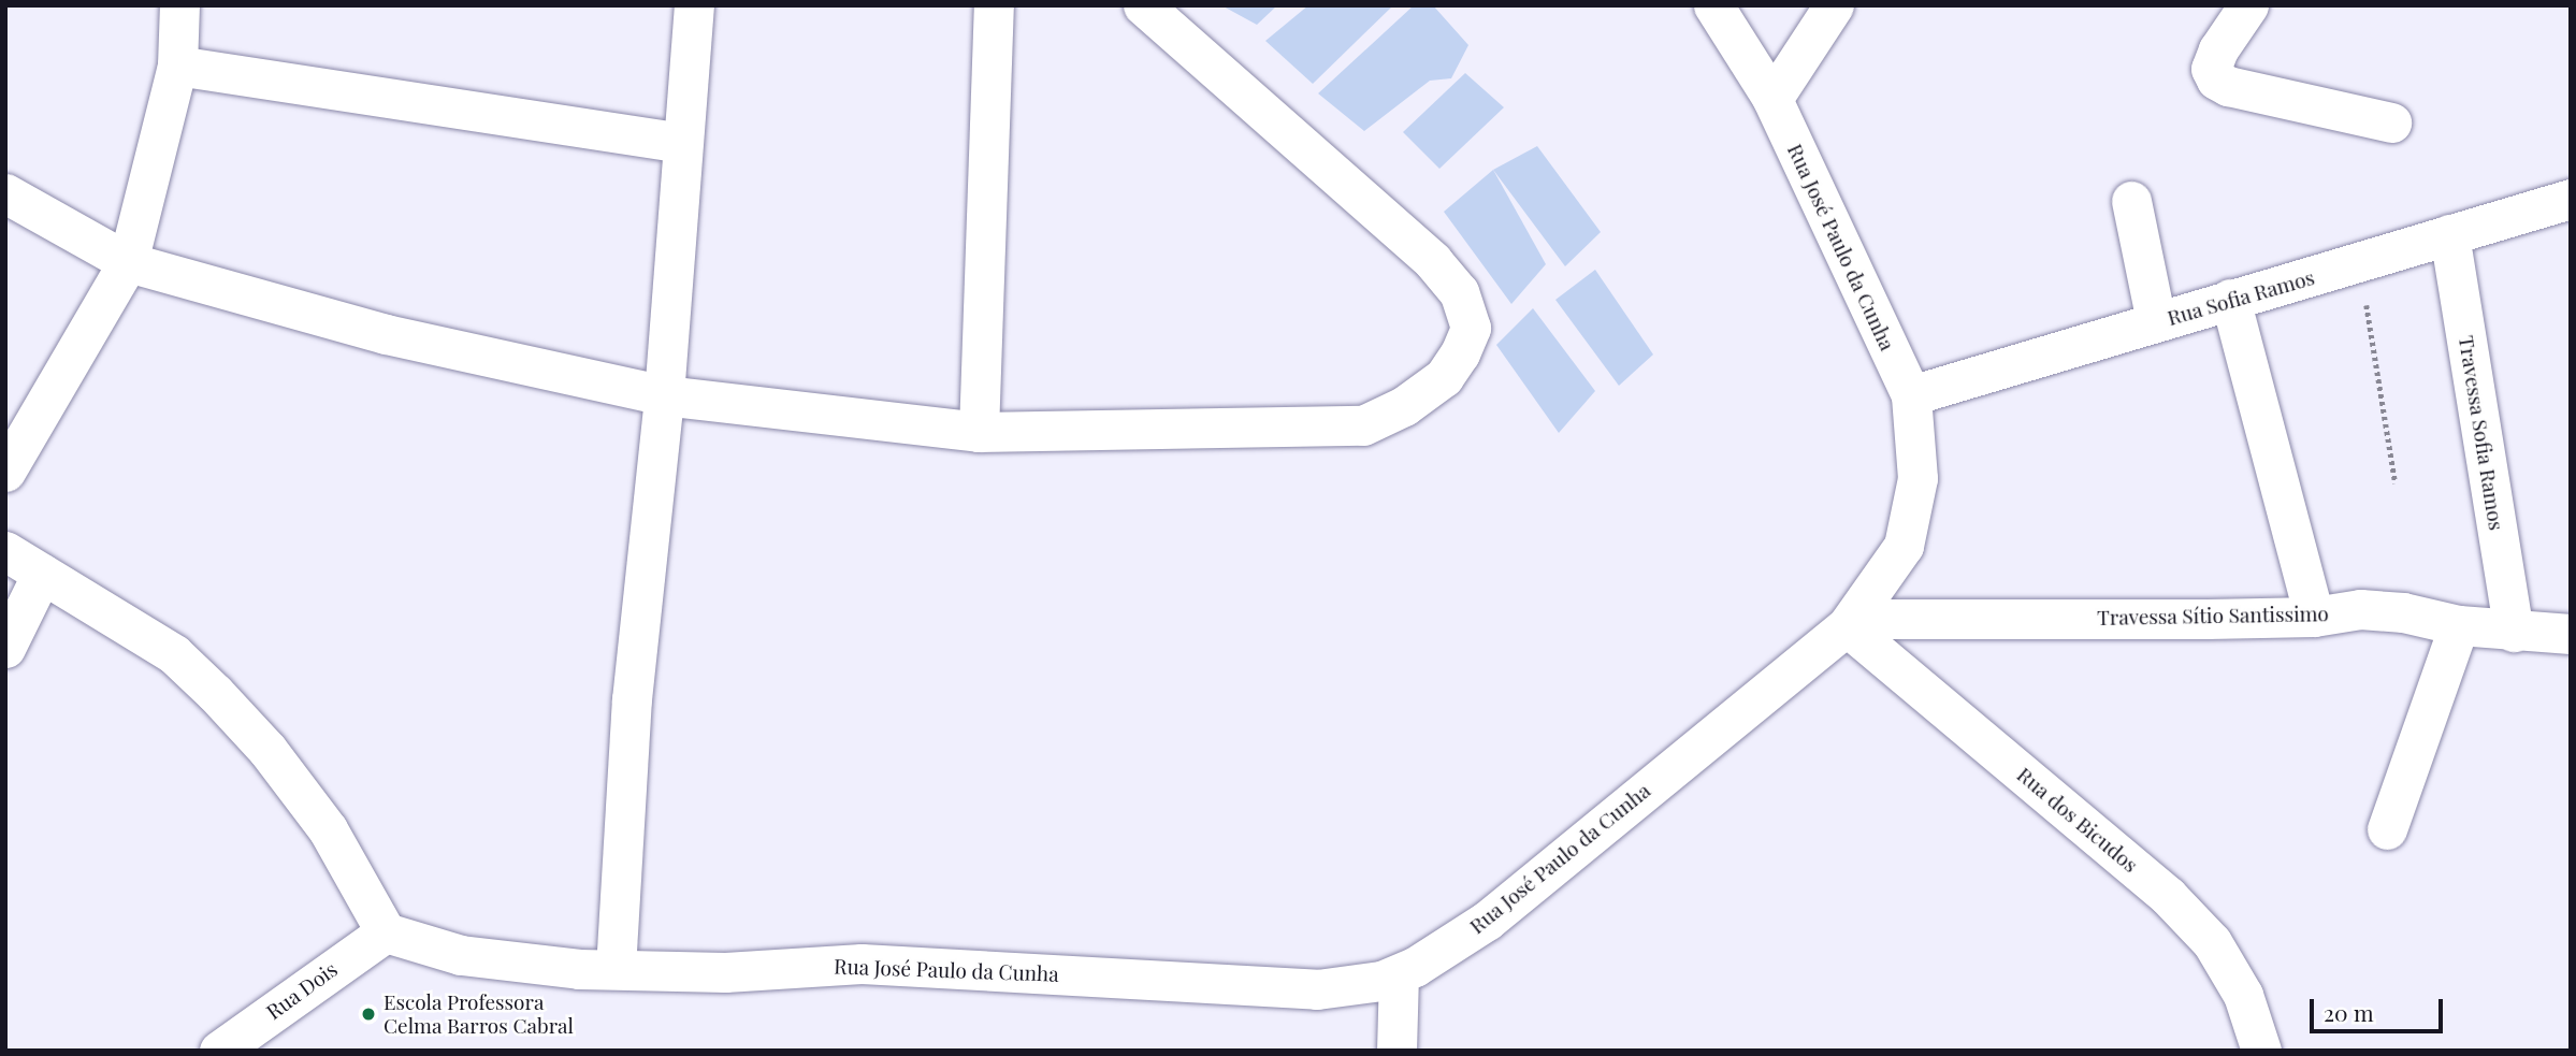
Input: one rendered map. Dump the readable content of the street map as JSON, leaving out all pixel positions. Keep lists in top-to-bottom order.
{
  "streets": {
    "street": [
      "Rua José Paulo da Cunha",
      "Rua Sofia Ramos",
      "Travessa Sofia Ramos",
      "Travessa Sítio Santissimo",
      "Rua dos Bicudos",
      "Rua Dois"
    ]
  },
  "crossings": [
    ["Rua José Paulo da Cunha", "Rua Sofia Ramos"],
    ["Rua José Paulo da Cunha", "Travessa Sítio Santissimo"],
    ["Rua José Paulo da Cunha", "Rua dos Bicudos"],
    ["Rua José Paulo da Cunha", "Rua Dois"],
    ["Rua Sofia Ramos", "Travessa Sofia Ramos"],
    ["Travessa Sofia Ramos", "Travessa Sítio Santissimo"],
    ["Travessa Sítio Santissimo", "Rua dos Bicudos"]
  ],
  "places": ["Escola Professora Celma Barros Cabral"],
  "scale_bar": "20 m"
}
